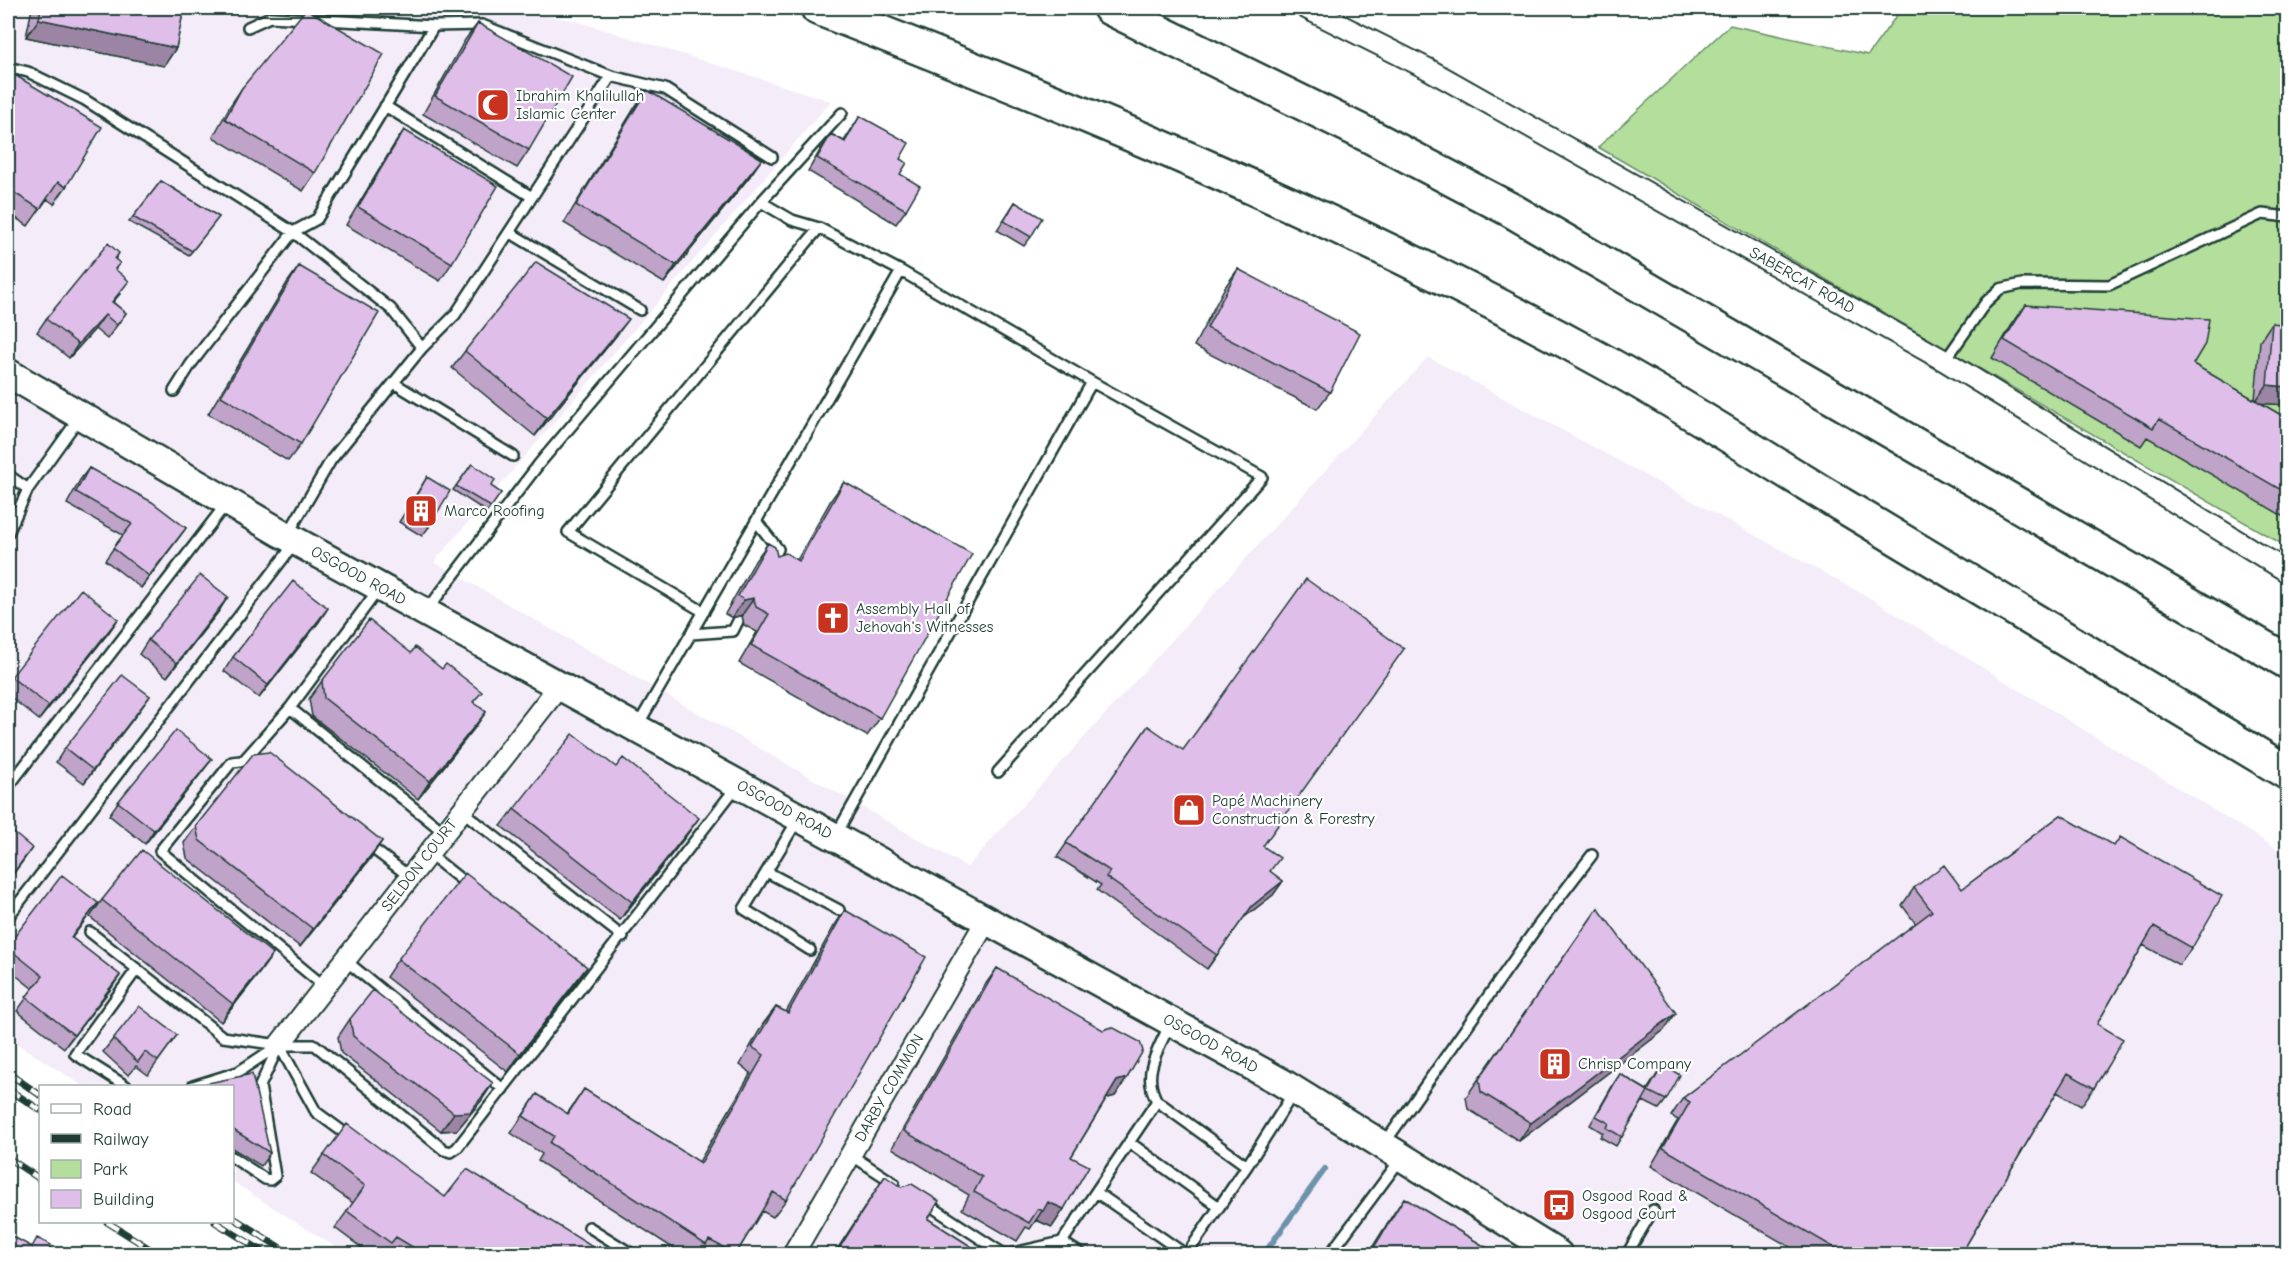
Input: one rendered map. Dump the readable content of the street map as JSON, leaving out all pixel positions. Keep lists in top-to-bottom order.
{
  "streets": {
    "main road": ["OSGOOD ROAD"],
    "street": ["SABERCAT ROAD", "SELDON COURT", "DARBY COMMON"]
  },
  "crossings": [
    ["OSGOOD ROAD", "SELDON COURT"],
    ["OSGOOD ROAD", "DARBY COMMON"]
  ],
  "places": {
    "mosque": ["Ibrahim Khalilullah Islamic Center"],
    "building": ["Marco Roofing", "Chrisp Company"],
    "church": ["Assembly Hall of Jehovah's Witnesses"],
    "shop": ["Papé Machinery Construction & Forestry"],
    "bus stop": ["Osgood Road & Osgood Court"]
  },
  "legend": [
    "Road",
    "Railway",
    "Park",
    "Building"
  ]
}
